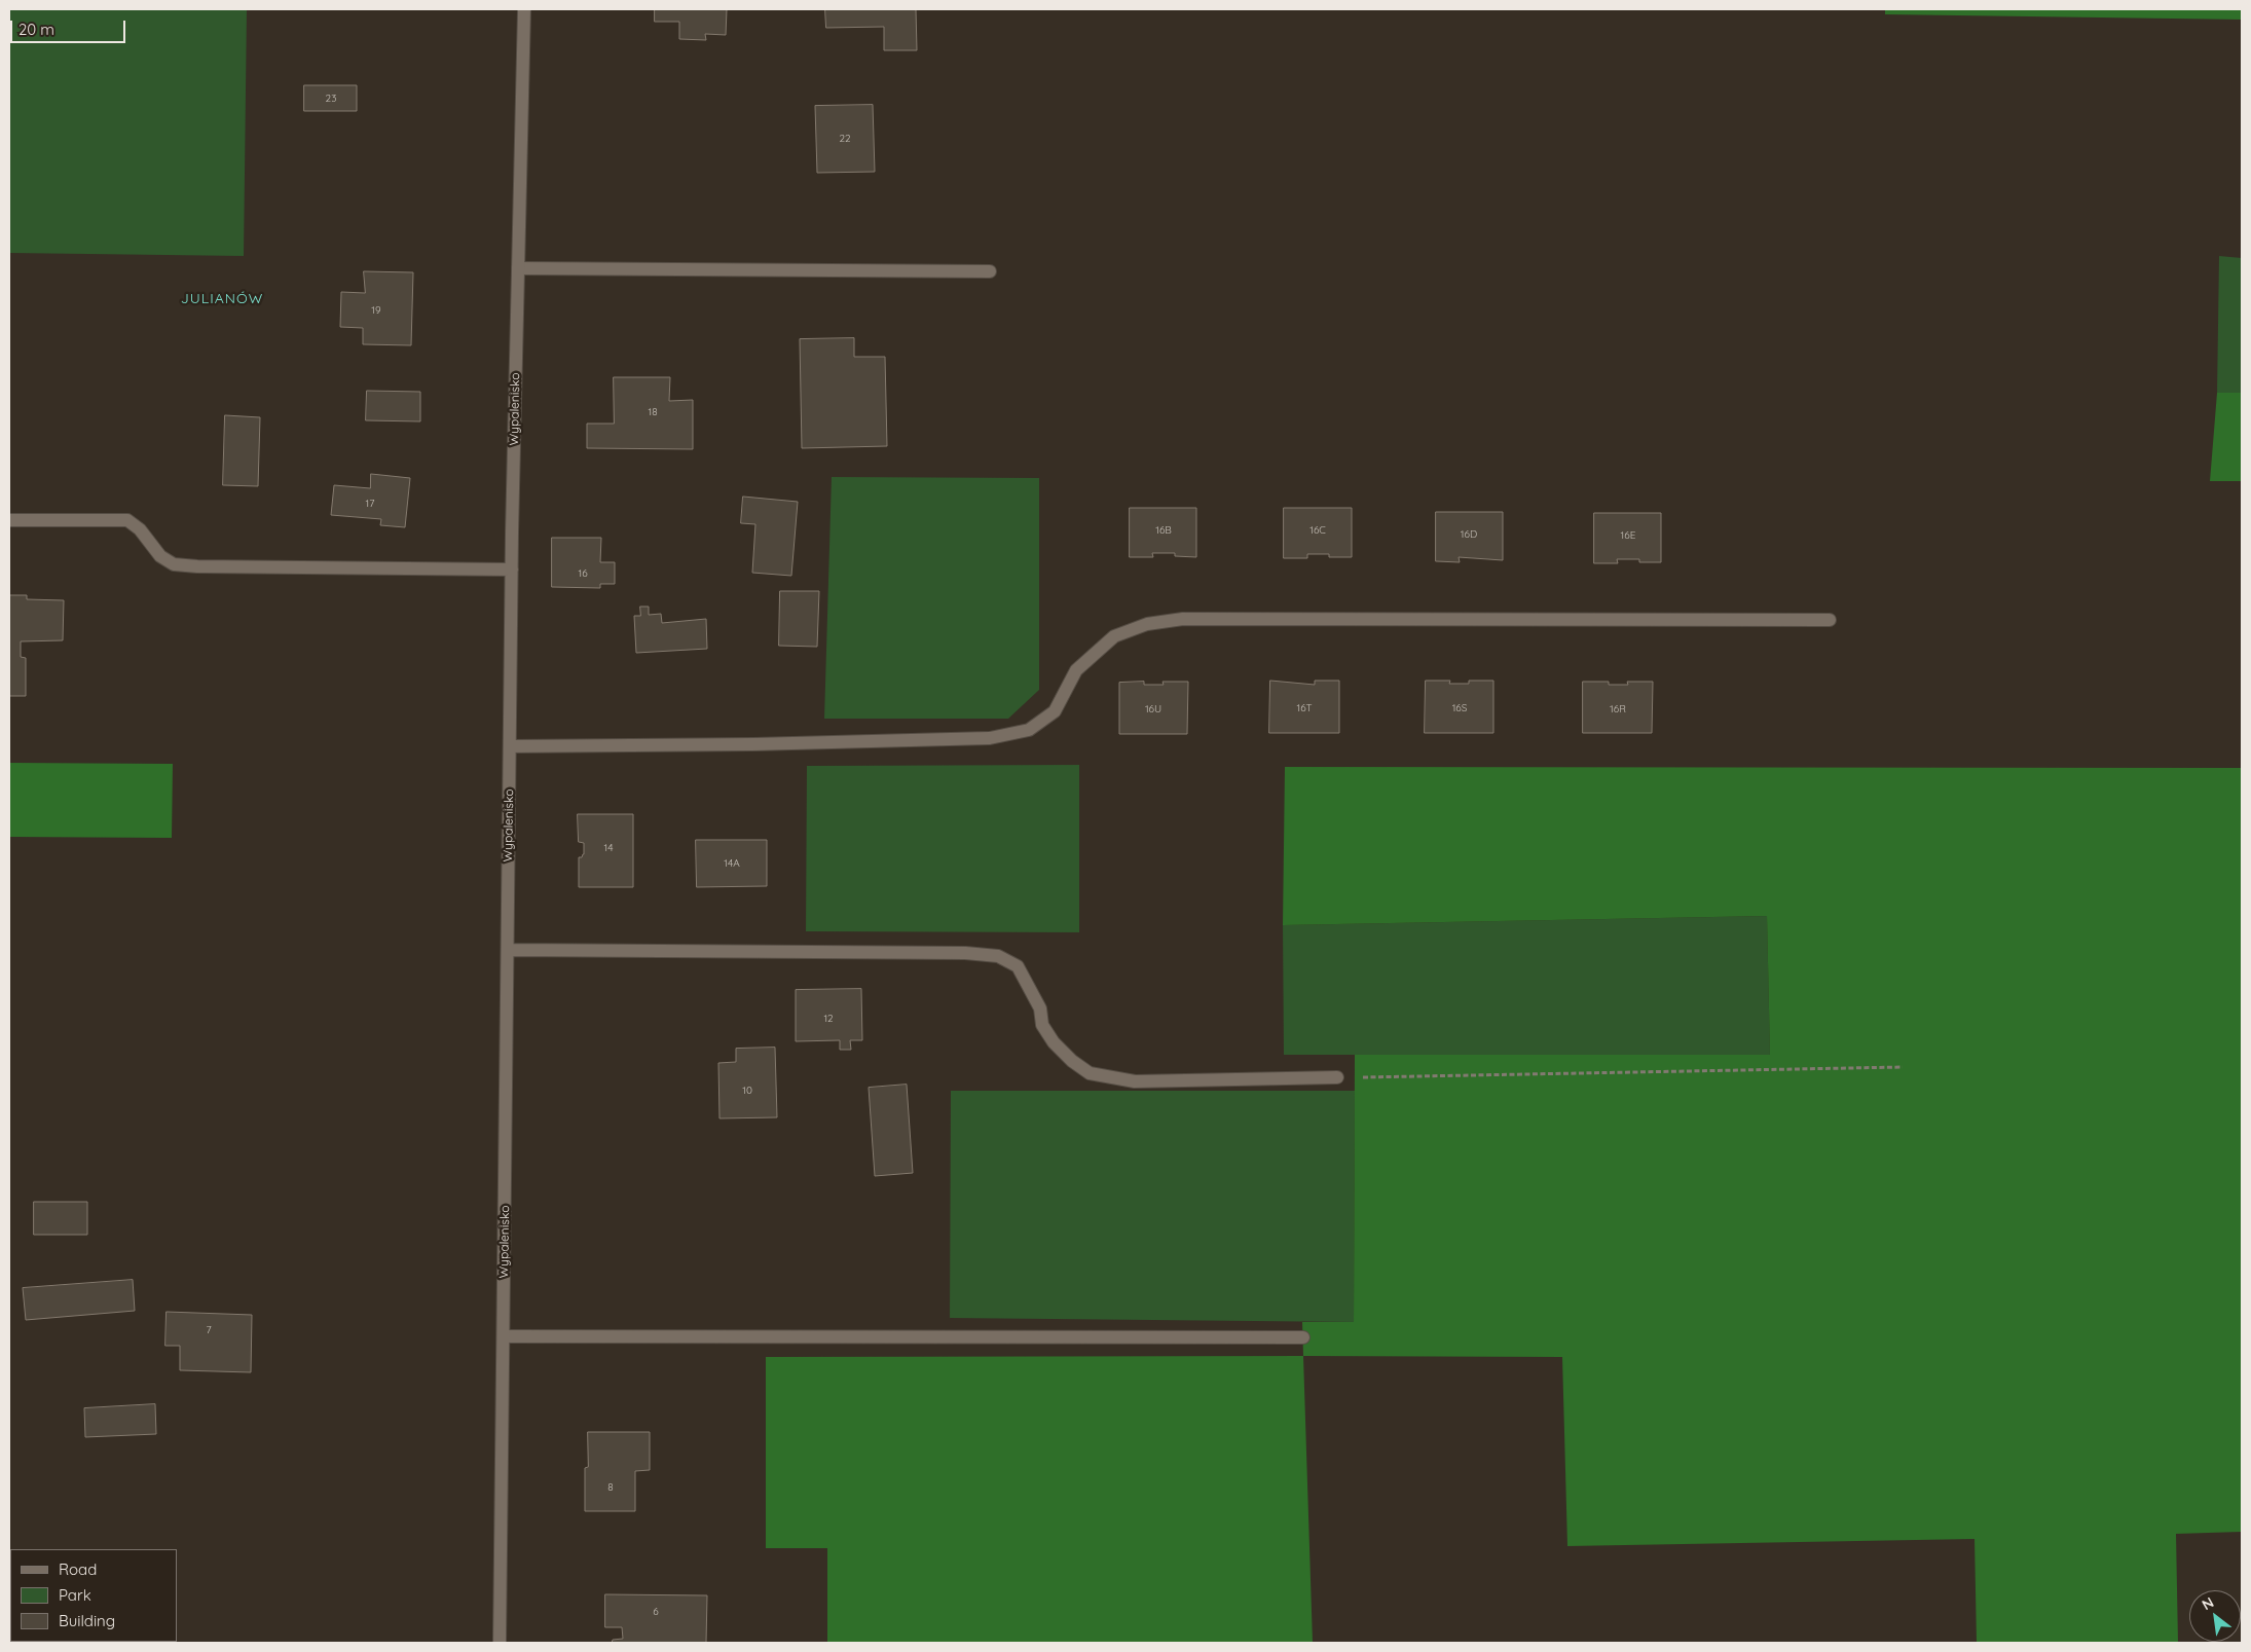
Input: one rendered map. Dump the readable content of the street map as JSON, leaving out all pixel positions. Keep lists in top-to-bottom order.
{
  "streets": {
    "street": ["Wypalenisko"]
  },
  "districts": ["JULIANÓW"],
  "house_numbers": [
    "23",
    "22",
    "19",
    "18",
    "17",
    "16B",
    "16C",
    "16D",
    "16E",
    "16",
    "16T",
    "16S",
    "16U",
    "16R",
    "14",
    "14A",
    "12",
    "10",
    "7",
    "8",
    "6"
  ],
  "legend": ["Road", "Park", "Building"],
  "scale_bar": "20 m",
  "north": "top left"
}
